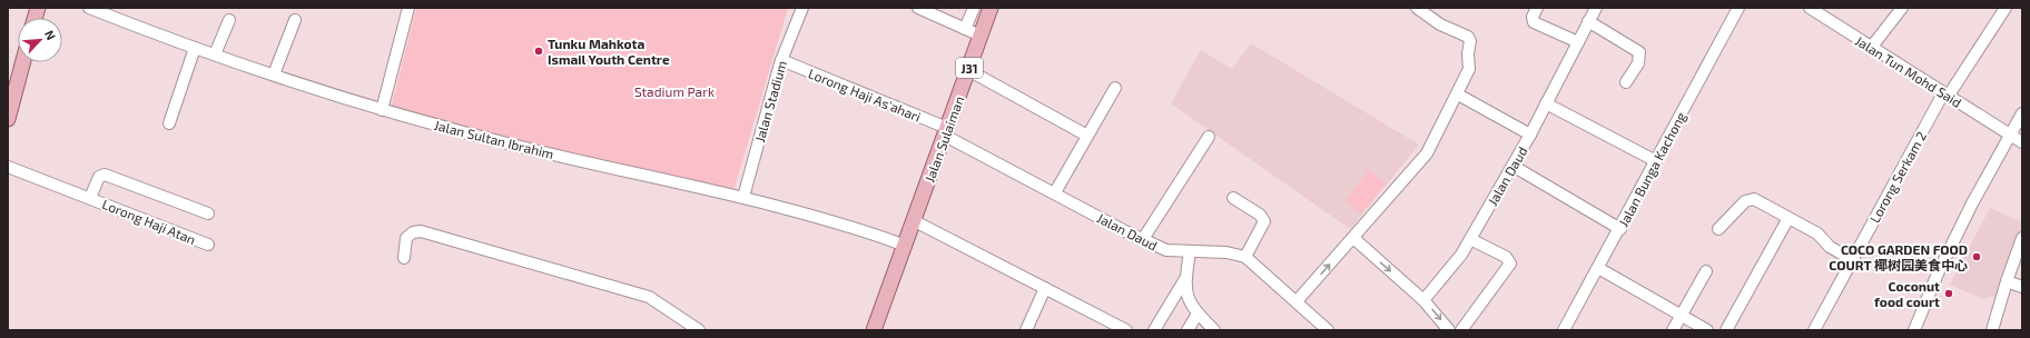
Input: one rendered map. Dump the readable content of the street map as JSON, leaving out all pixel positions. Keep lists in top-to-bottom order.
{
  "streets": {
    "main road": ["J31", "Jalan Sulaiman"],
    "street": [
      "Jalan Tun Mohd Said",
      "Lorong Haji As'ahari",
      "Jalan Stadium",
      "Jalan Sultan Ibrahim",
      "Jalan Bunga Kachong",
      "Jalan Daud",
      "Lorong Serkam 2",
      "Lorong Haji Atan"
    ]
  },
  "crossings": [
    ["J31", "Jalan Sultan Ibrahim"],
    ["J31", "Jalan Sulaiman"],
    ["Jalan Tun Mohd Said", "Lorong Serkam 2"],
    ["Lorong Haji As'ahari", "Jalan Stadium"],
    ["Lorong Haji As'ahari", "Jalan Sulaiman"],
    ["Lorong Haji As'ahari", "Jalan Daud"],
    ["Jalan Stadium", "Jalan Sultan Ibrahim"],
    ["Jalan Sultan Ibrahim", "Jalan Sulaiman"],
    ["Jalan Sulaiman", "Jalan Daud"]
  ],
  "parks": ["Stadium Park"],
  "places": ["Tunku Mahkota Ismail Youth Centre", "COCO GARDEN FOOD COURT 椰树园美食中心", "Coconut food court"],
  "north": "top right"
}
